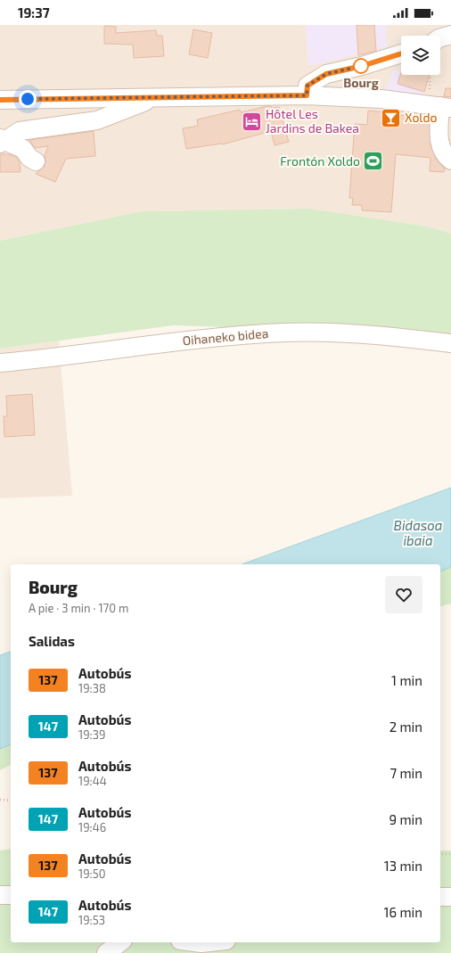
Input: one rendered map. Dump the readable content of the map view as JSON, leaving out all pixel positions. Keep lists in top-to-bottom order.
{
  "streets": {
    "street": ["Oihaneko bidea"]
  },
  "water": ["Bidasoa ibaia"],
  "places": {
    "other": ["Bourg"],
    "bar": ["Xoldo"],
    "hotel": ["Hôtel Les Jardins de Bakea"],
    "sports": ["Frontón Xoldo"]
  },
  "lines": ["bus line 137"],
  "page": {
    "status": "19:37",
    "heading": [
      ["Bourg", "A pie · 3 min · 170 m"],
      "Salidas"
    ],
    "list": [
      {
        "mark": "137",
        "name": "Autobús",
        "note": "19:38",
        "value": "1 min"
      },
      {
        "mark": "147",
        "name": "Autobús",
        "note": "19:39",
        "value": "2 min"
      },
      {
        "mark": "137",
        "name": "Autobús",
        "note": "19:44",
        "value": "7 min"
      },
      {
        "mark": "147",
        "name": "Autobús",
        "note": "19:46",
        "value": "9 min"
      },
      {
        "mark": "137",
        "name": "Autobús",
        "note": "19:50",
        "value": "13 min"
      },
      {
        "mark": "147",
        "name": "Autobús",
        "note": "19:53",
        "value": "16 min"
      }
    ]
  }
}
